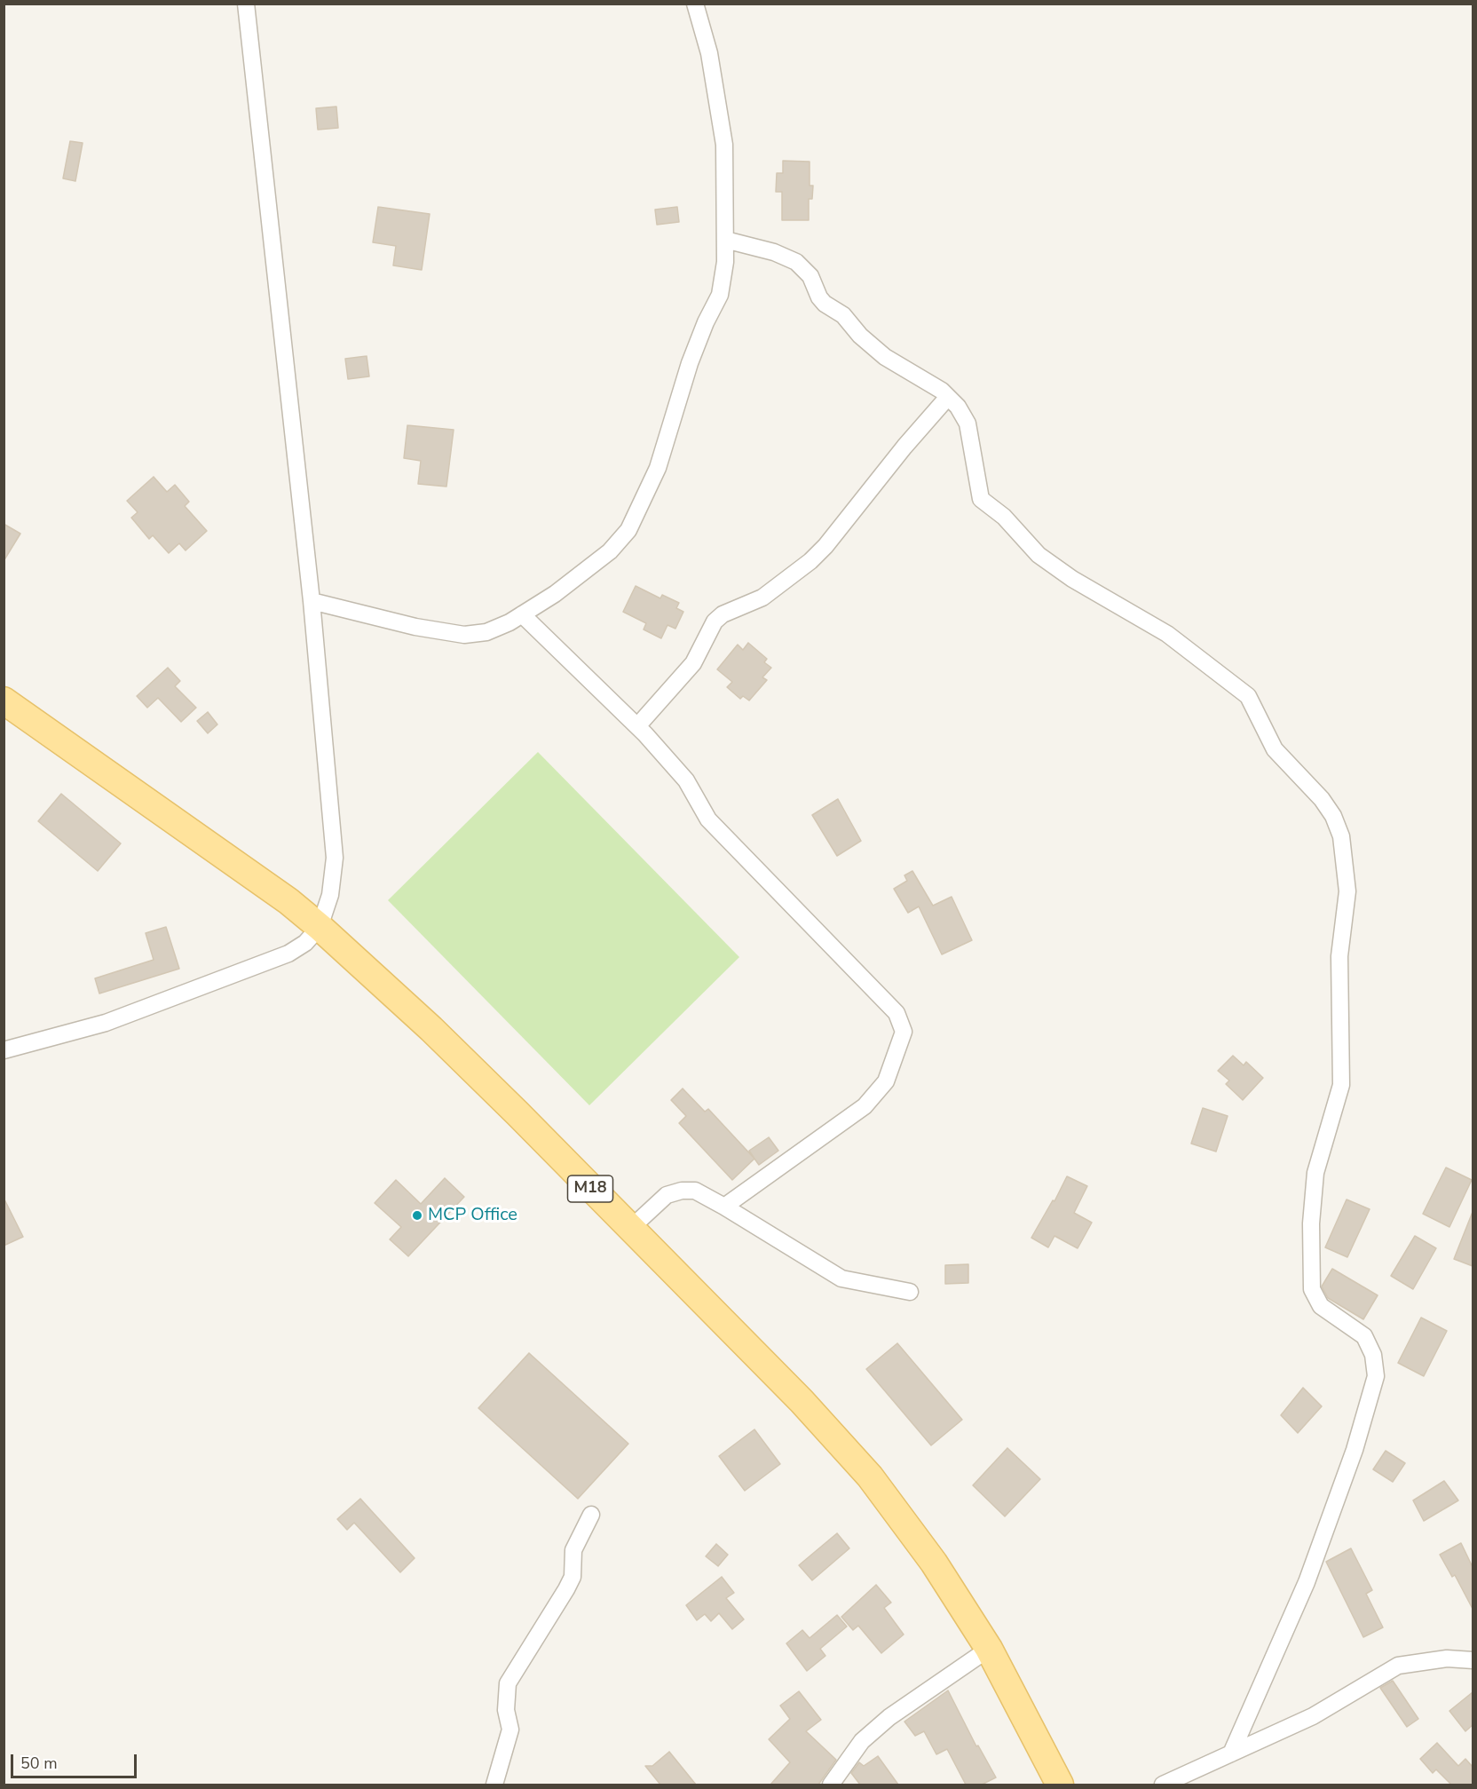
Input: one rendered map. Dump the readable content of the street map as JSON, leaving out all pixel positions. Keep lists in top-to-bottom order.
{
  "streets": {
    "main road": ["M18"]
  },
  "places": ["MCP Office"],
  "scale_bar": "50 m"
}
